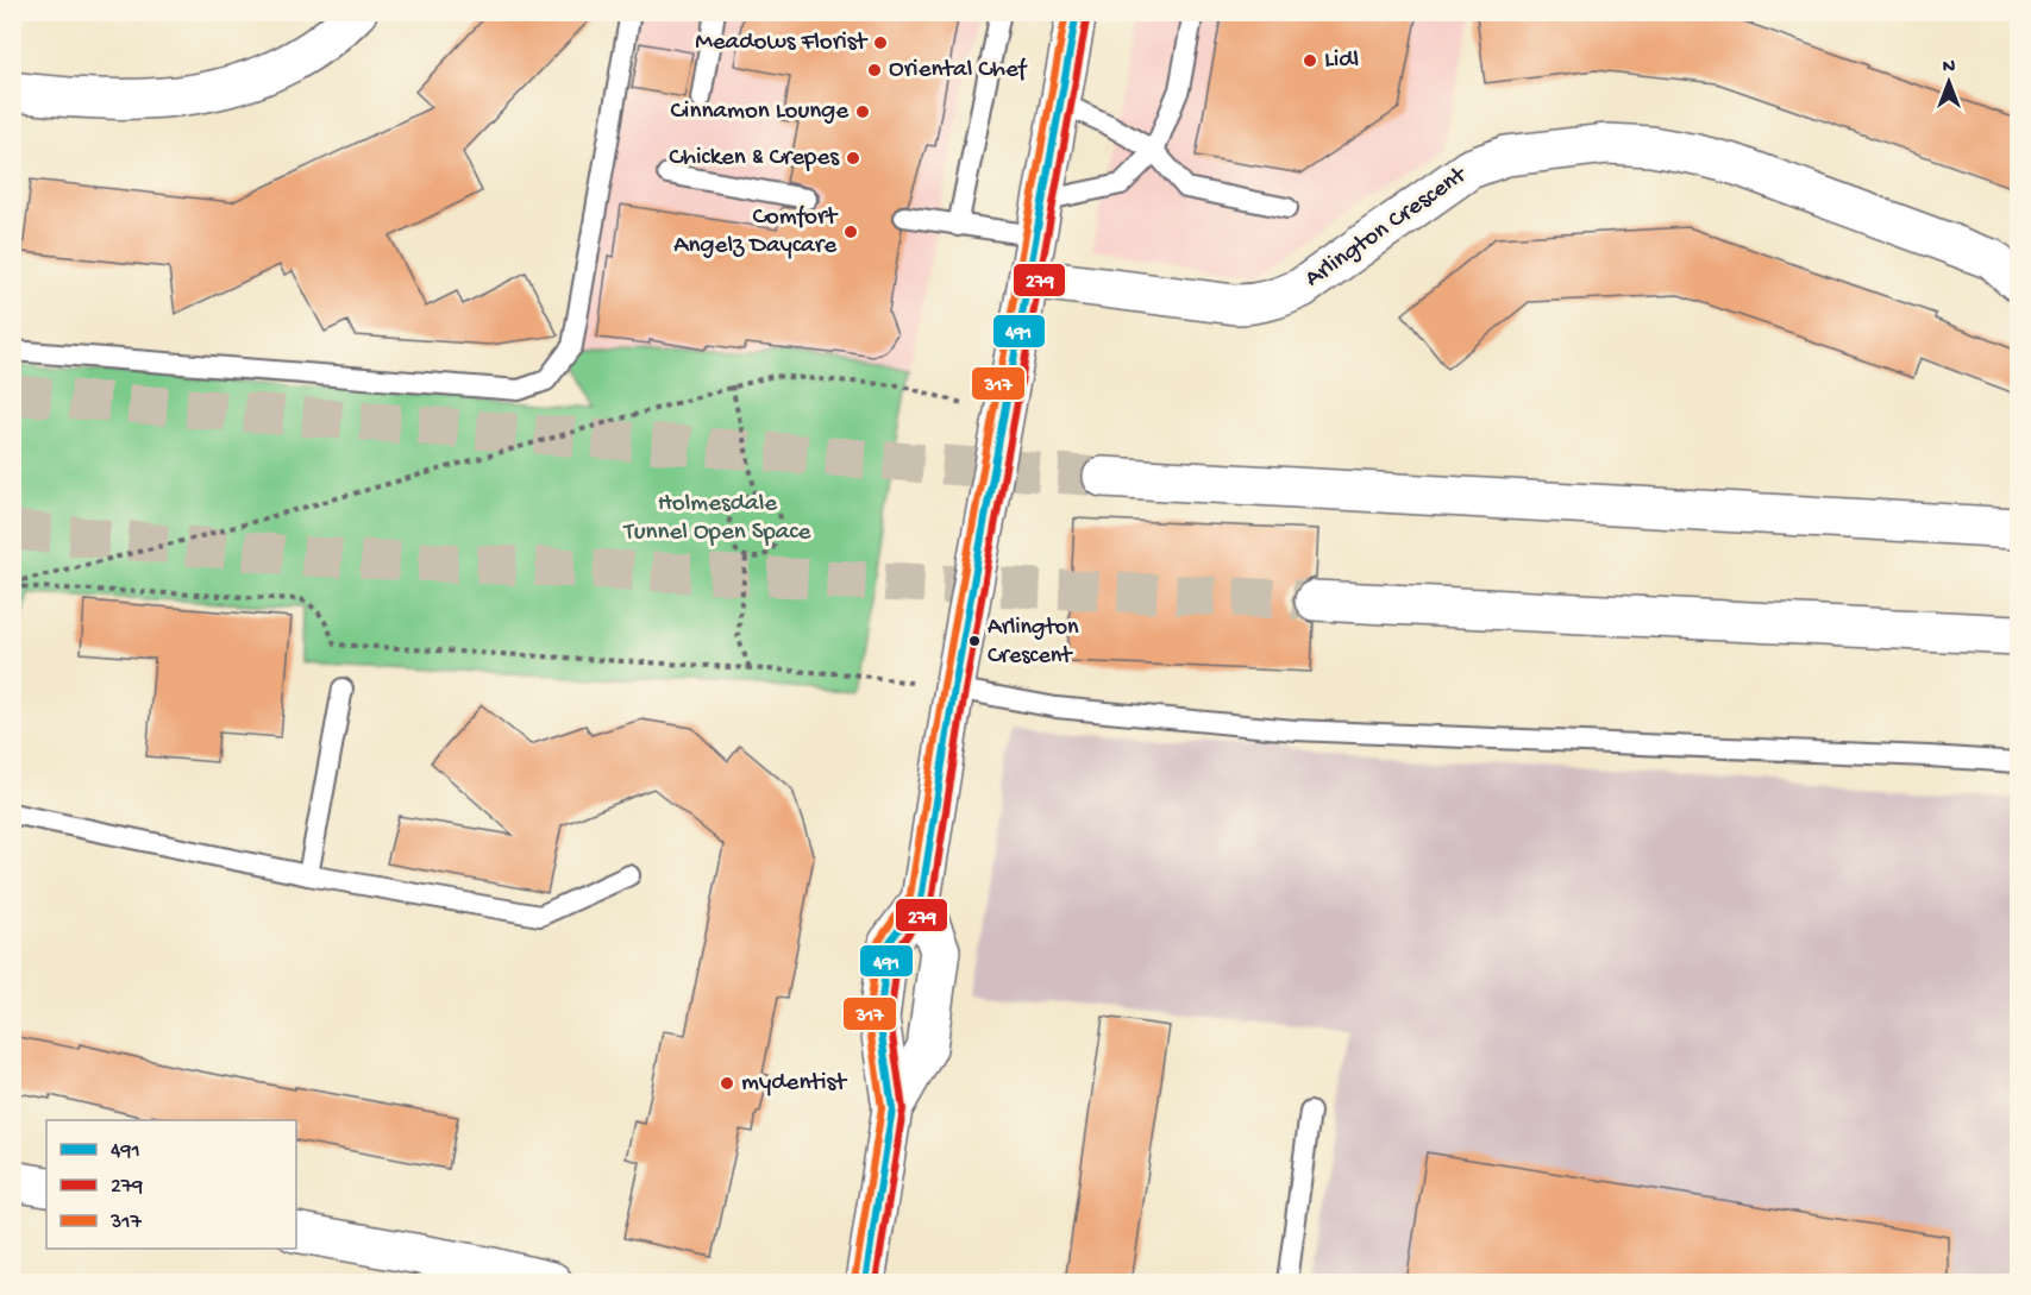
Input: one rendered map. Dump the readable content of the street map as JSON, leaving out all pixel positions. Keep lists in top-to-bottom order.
{
  "streets": {
    "main road": ["Arlington Crescent"]
  },
  "parks": ["Holmesdale Tunnel Open Space"],
  "places": [
    "Meadows Florist",
    "Lidl",
    "Oriental Chef",
    "Cinnamon Lounge",
    "Chicken & Crepes",
    "Comfort Angelz Daycare",
    "Arlington Crescent",
    "mydentist"
  ],
  "lines": ["transit line 491", "transit line 317", "transit line 279"],
  "legend": ["491", "279", "317"],
  "north": "top"
}
